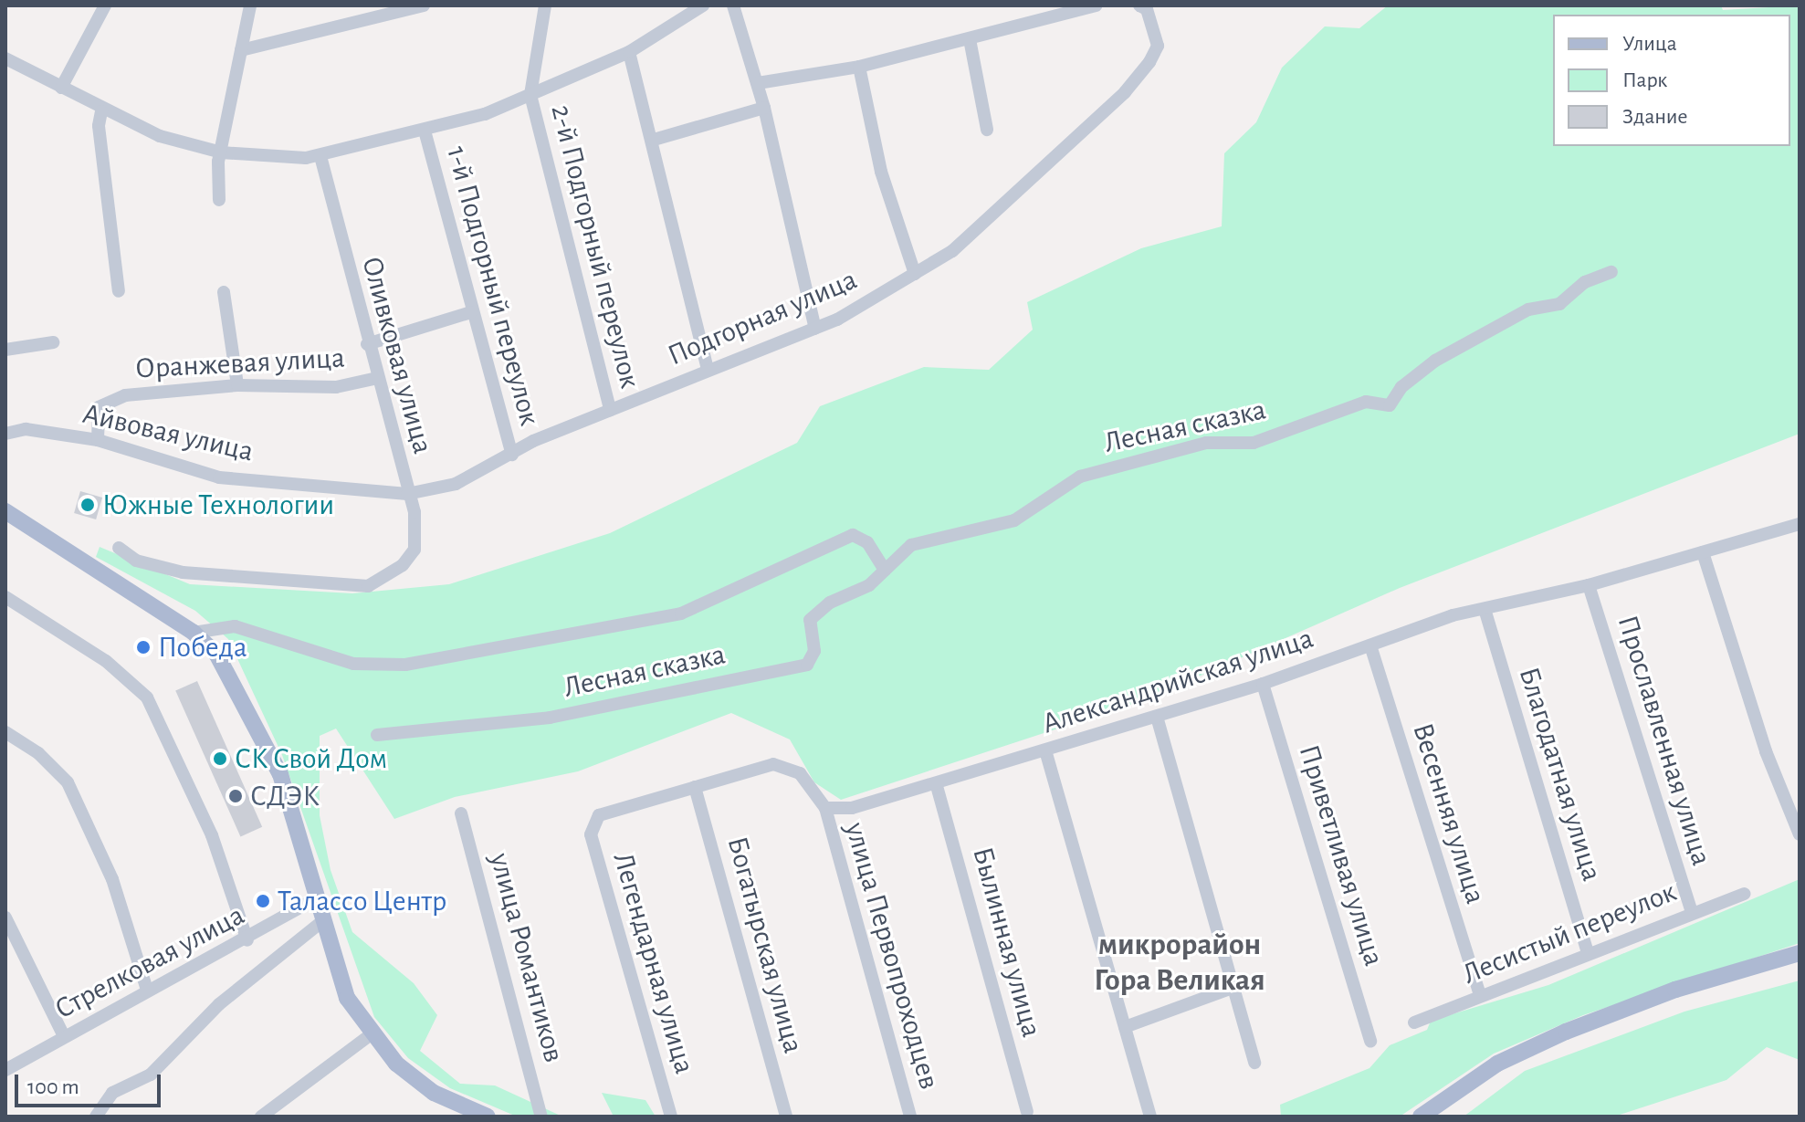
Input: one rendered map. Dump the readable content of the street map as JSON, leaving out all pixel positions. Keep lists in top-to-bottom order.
{
  "streets": {
    "street": [
      "2-й Подгорный переулок",
      "1-й Подгорный переулок",
      "Подгорная улица",
      "Оливковая улица",
      "Оранжевая улица",
      "Лесная сказка",
      "Айвовая улица",
      "Александрийская улица",
      "Прославленная улица",
      "Благодатная улица",
      "Весенняя улица",
      "Приветливая улица",
      "Лесистый переулок",
      "Былинная улица",
      "Богатырская улица",
      "улица Первопроходцев",
      "улица Романтиков",
      "Стрелковая улица",
      "Легендарная улица"
    ]
  },
  "crossings": [
    ["2-й Подгорный переулок", "Подгорная улица"],
    ["1-й Подгорный переулок", "Подгорная улица"],
    ["Подгорная улица", "Оливковая улица"],
    ["Подгорная улица", "Айвовая улица"],
    ["Оливковая улица", "Оранжевая улица"],
    ["Оливковая улица", "Айвовая улица"],
    ["Оранжевая улица", "Айвовая улица"],
    ["Александрийская улица", "Прославленная улица"],
    ["Александрийская улица", "Благодатная улица"],
    ["Александрийская улица", "Весенняя улица"],
    ["Александрийская улица", "Приветливая улица"],
    ["Александрийская улица", "Былинная улица"],
    ["Александрийская улица", "улица Первопроходцев"],
    ["Прославленная улица", "Лесистый переулок"],
    ["Благодатная улица", "Лесистый переулок"],
    ["Весенняя улица", "Лесистый переулок"],
    ["Богатырская улица", "Легендарная улица"]
  ],
  "districts": ["микрорайон Гора Великая"],
  "places": [
    "Южные Технологии",
    "Победа",
    "СК Свой Дом",
    "СДЭК",
    "Талассо Центр"
  ],
  "legend": ["Улица", "Парк", "Здание"],
  "scale_bar": "100 m"
}
